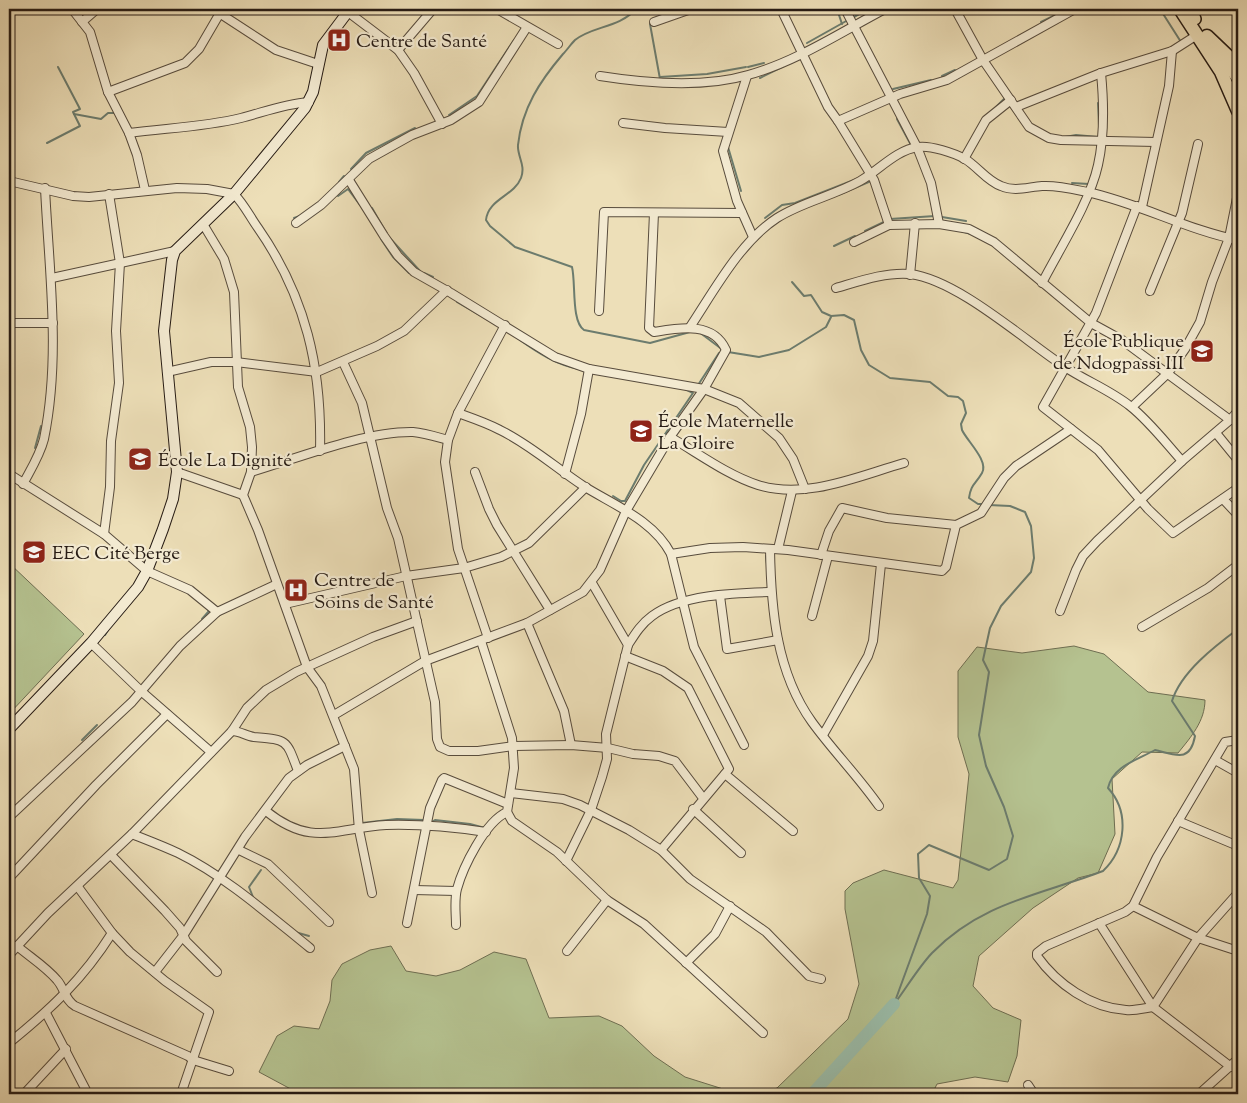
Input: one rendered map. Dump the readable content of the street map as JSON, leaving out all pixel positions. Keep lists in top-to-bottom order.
{
  "places": {
    "hospital": ["Centre de Santé", "Centre de Soins de Santé"],
    "school or university": [
      "École Publique de Ndogpassi III",
      "École Maternelle La Gloire",
      "École La Dignité",
      "EEC Cité Berge"
    ]
  }
}
